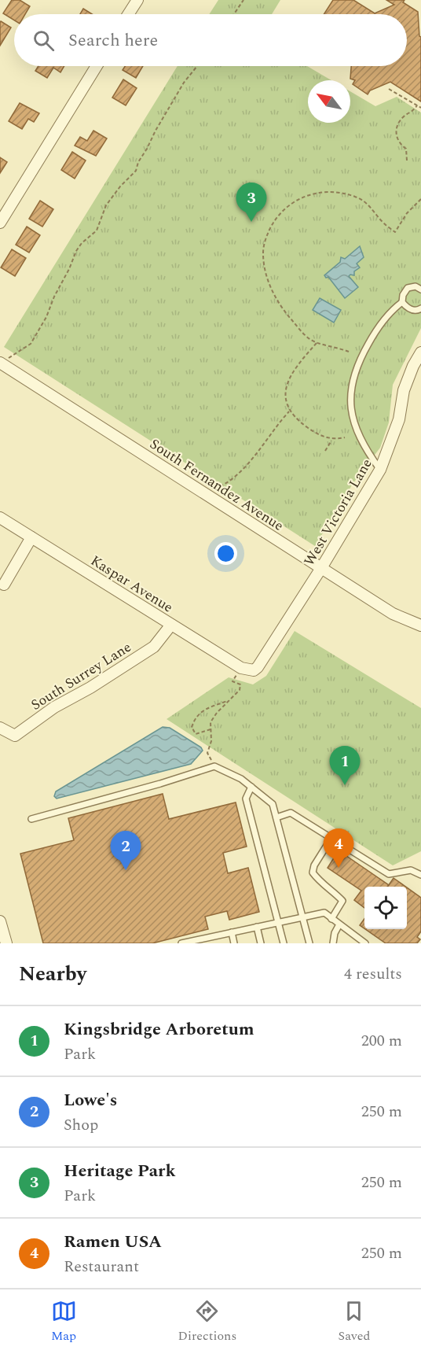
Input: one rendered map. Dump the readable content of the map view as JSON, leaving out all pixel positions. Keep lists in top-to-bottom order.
{
  "streets": {
    "street": [
      "South Fernandez Avenue",
      "West Victoria Lane",
      "Kaspar Avenue",
      "South Surrey Lane"
    ]
  },
  "crossings": [
    ["South Fernandez Avenue", "West Victoria Lane"],
    ["West Victoria Lane", "Kaspar Avenue"],
    ["Kaspar Avenue", "South Surrey Lane"]
  ],
  "north": "top left",
  "page": {
    "search": "Search here",
    "pins": [
      "3",
      "1",
      "4",
      "2"
    ],
    "heading": ["Nearby", "4 results"],
    "list": [
      {
        "mark": "1",
        "name": "Kingsbridge Arboretum",
        "note": "Park",
        "value": "200 m"
      },
      {
        "mark": "2",
        "name": "Lowe's",
        "note": "Shop",
        "value": "250 m"
      },
      {
        "mark": "3",
        "name": "Heritage Park",
        "note": "Park",
        "value": "250 m"
      },
      {
        "mark": "4",
        "name": "Ramen USA",
        "note": "Restaurant",
        "value": "250 m"
      }
    ],
    "nav": ["Map", "Directions", "Saved"]
  }
}
